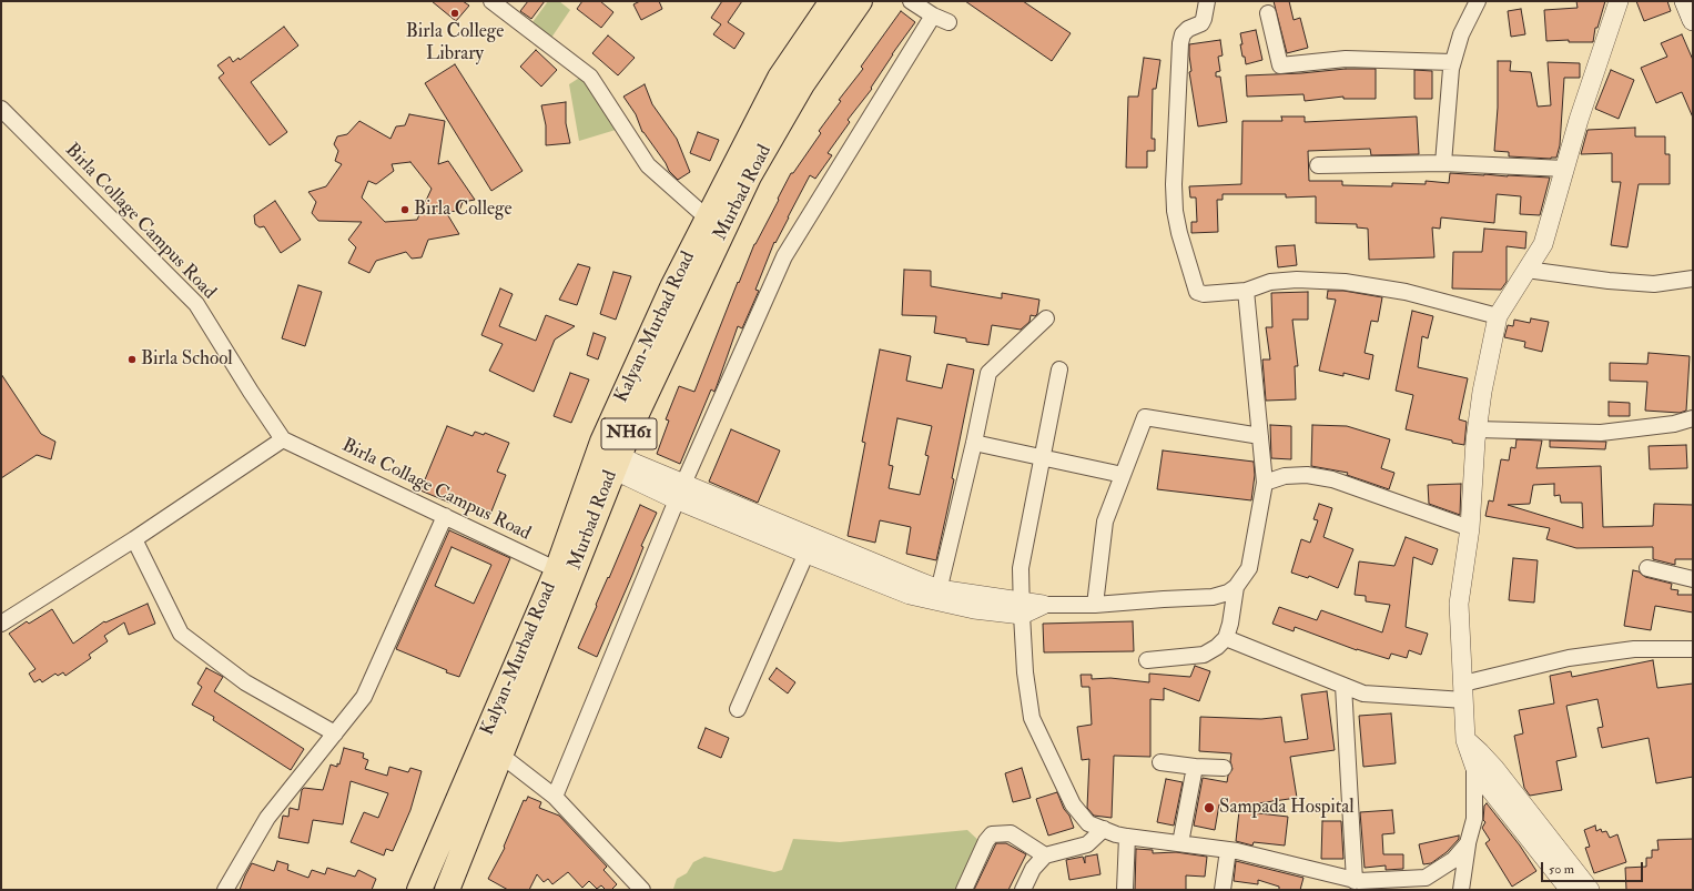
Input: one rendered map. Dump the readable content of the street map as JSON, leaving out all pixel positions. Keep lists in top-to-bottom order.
{
  "streets": {
    "highway": ["Murbad Road", "Kalyan-Murbad Road", "NH61"],
    "street": ["Birla Collage Campus Road"]
  },
  "crossings": [
    ["Murbad Road", "Birla Collage Campus Road"],
    ["Murbad Road", "Kalyan-Murbad Road"],
    ["Birla Collage Campus Road", "Kalyan-Murbad Road"]
  ],
  "places": [
    "Birla College Library",
    "Birla College",
    "Birla School",
    "Sampada Hospital"
  ],
  "scale_bar": "50 m"
}
